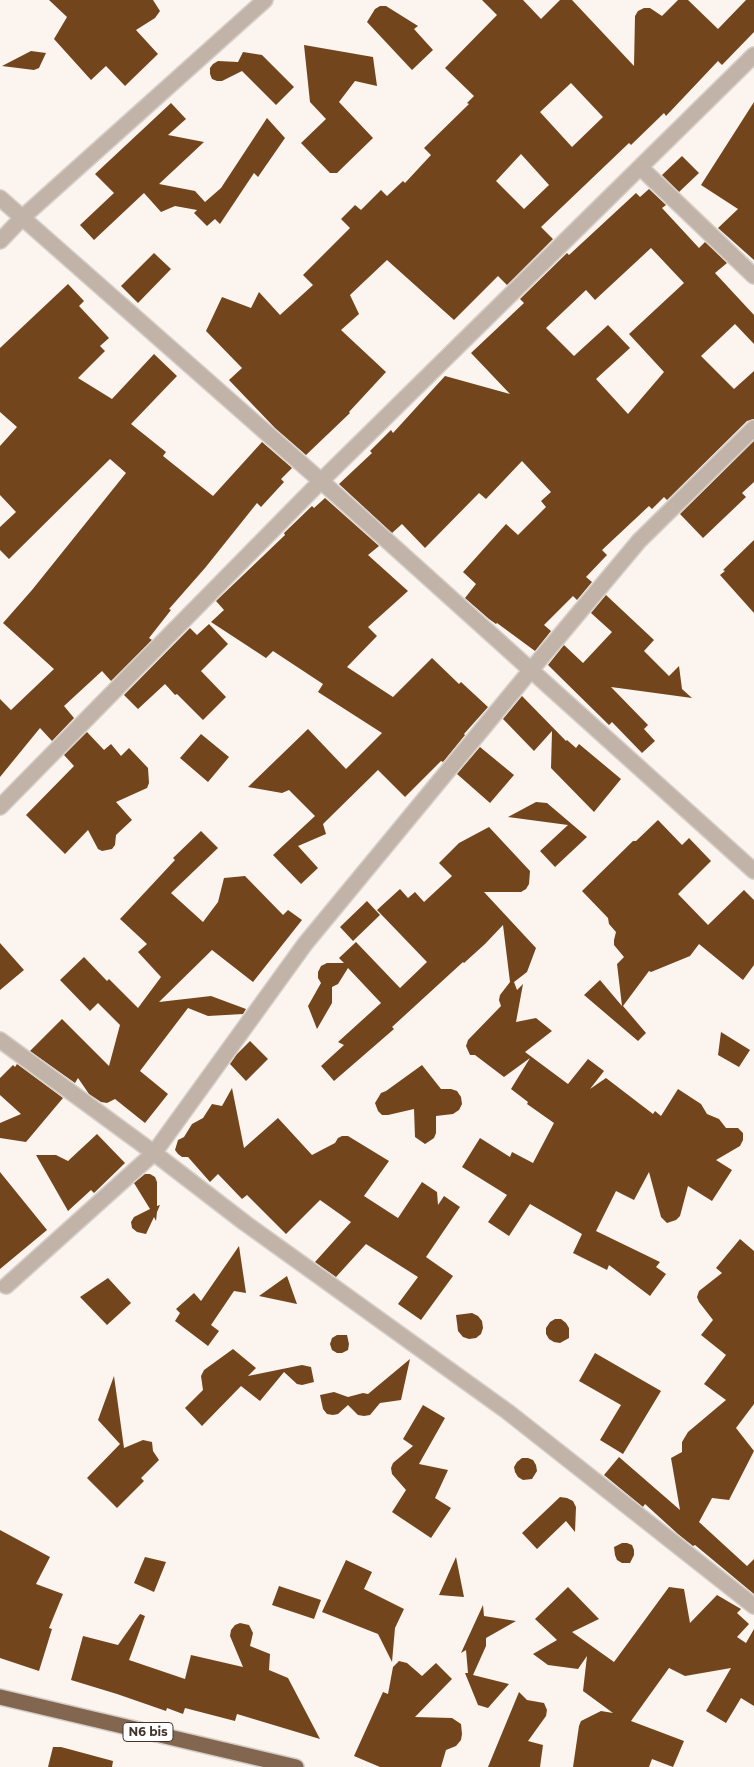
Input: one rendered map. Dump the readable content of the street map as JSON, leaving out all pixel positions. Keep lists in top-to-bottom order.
{
  "streets": {
    "highway": ["N6 bis"]
  }
}
